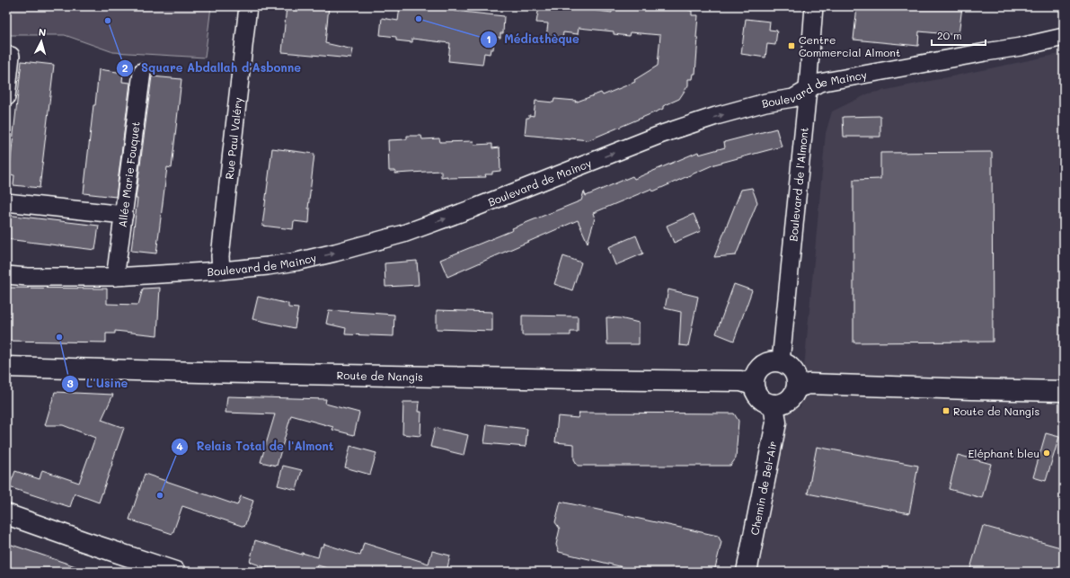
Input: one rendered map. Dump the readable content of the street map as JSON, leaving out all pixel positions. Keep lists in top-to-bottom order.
{
  "streets": {
    "main road": ["Route de Nangis", "Chemin de Bel-Air"],
    "street": [
      "Boulevard de Maincy",
      "Rue Paul Valéry",
      "Allée Marie Fouquet",
      "Boulevard de l'Almont"
    ]
  },
  "crossings": [
    ["Boulevard de Maincy", "Rue Paul Valéry"],
    ["Boulevard de Maincy", "Allée Marie Fouquet"],
    ["Boulevard de Maincy", "Boulevard de l'Almont"],
    ["Boulevard de l'Almont", "Route de Nangis"],
    ["Boulevard de l'Almont", "Chemin de Bel-Air"],
    ["Route de Nangis", "Chemin de Bel-Air"]
  ],
  "one_way": ["Boulevard de Maincy"],
  "places": {
    "other": [
      "Médiathèque",
      "Square Abdallah d'Asbonne",
      "L'Usine",
      "Eléphant bleu",
      "Relais Total de l'Almont"
    ],
    "transit": ["Centre Commercial Almont", "Route de Nangis"]
  },
  "scale_bar": "20 m",
  "north": "top"
}
